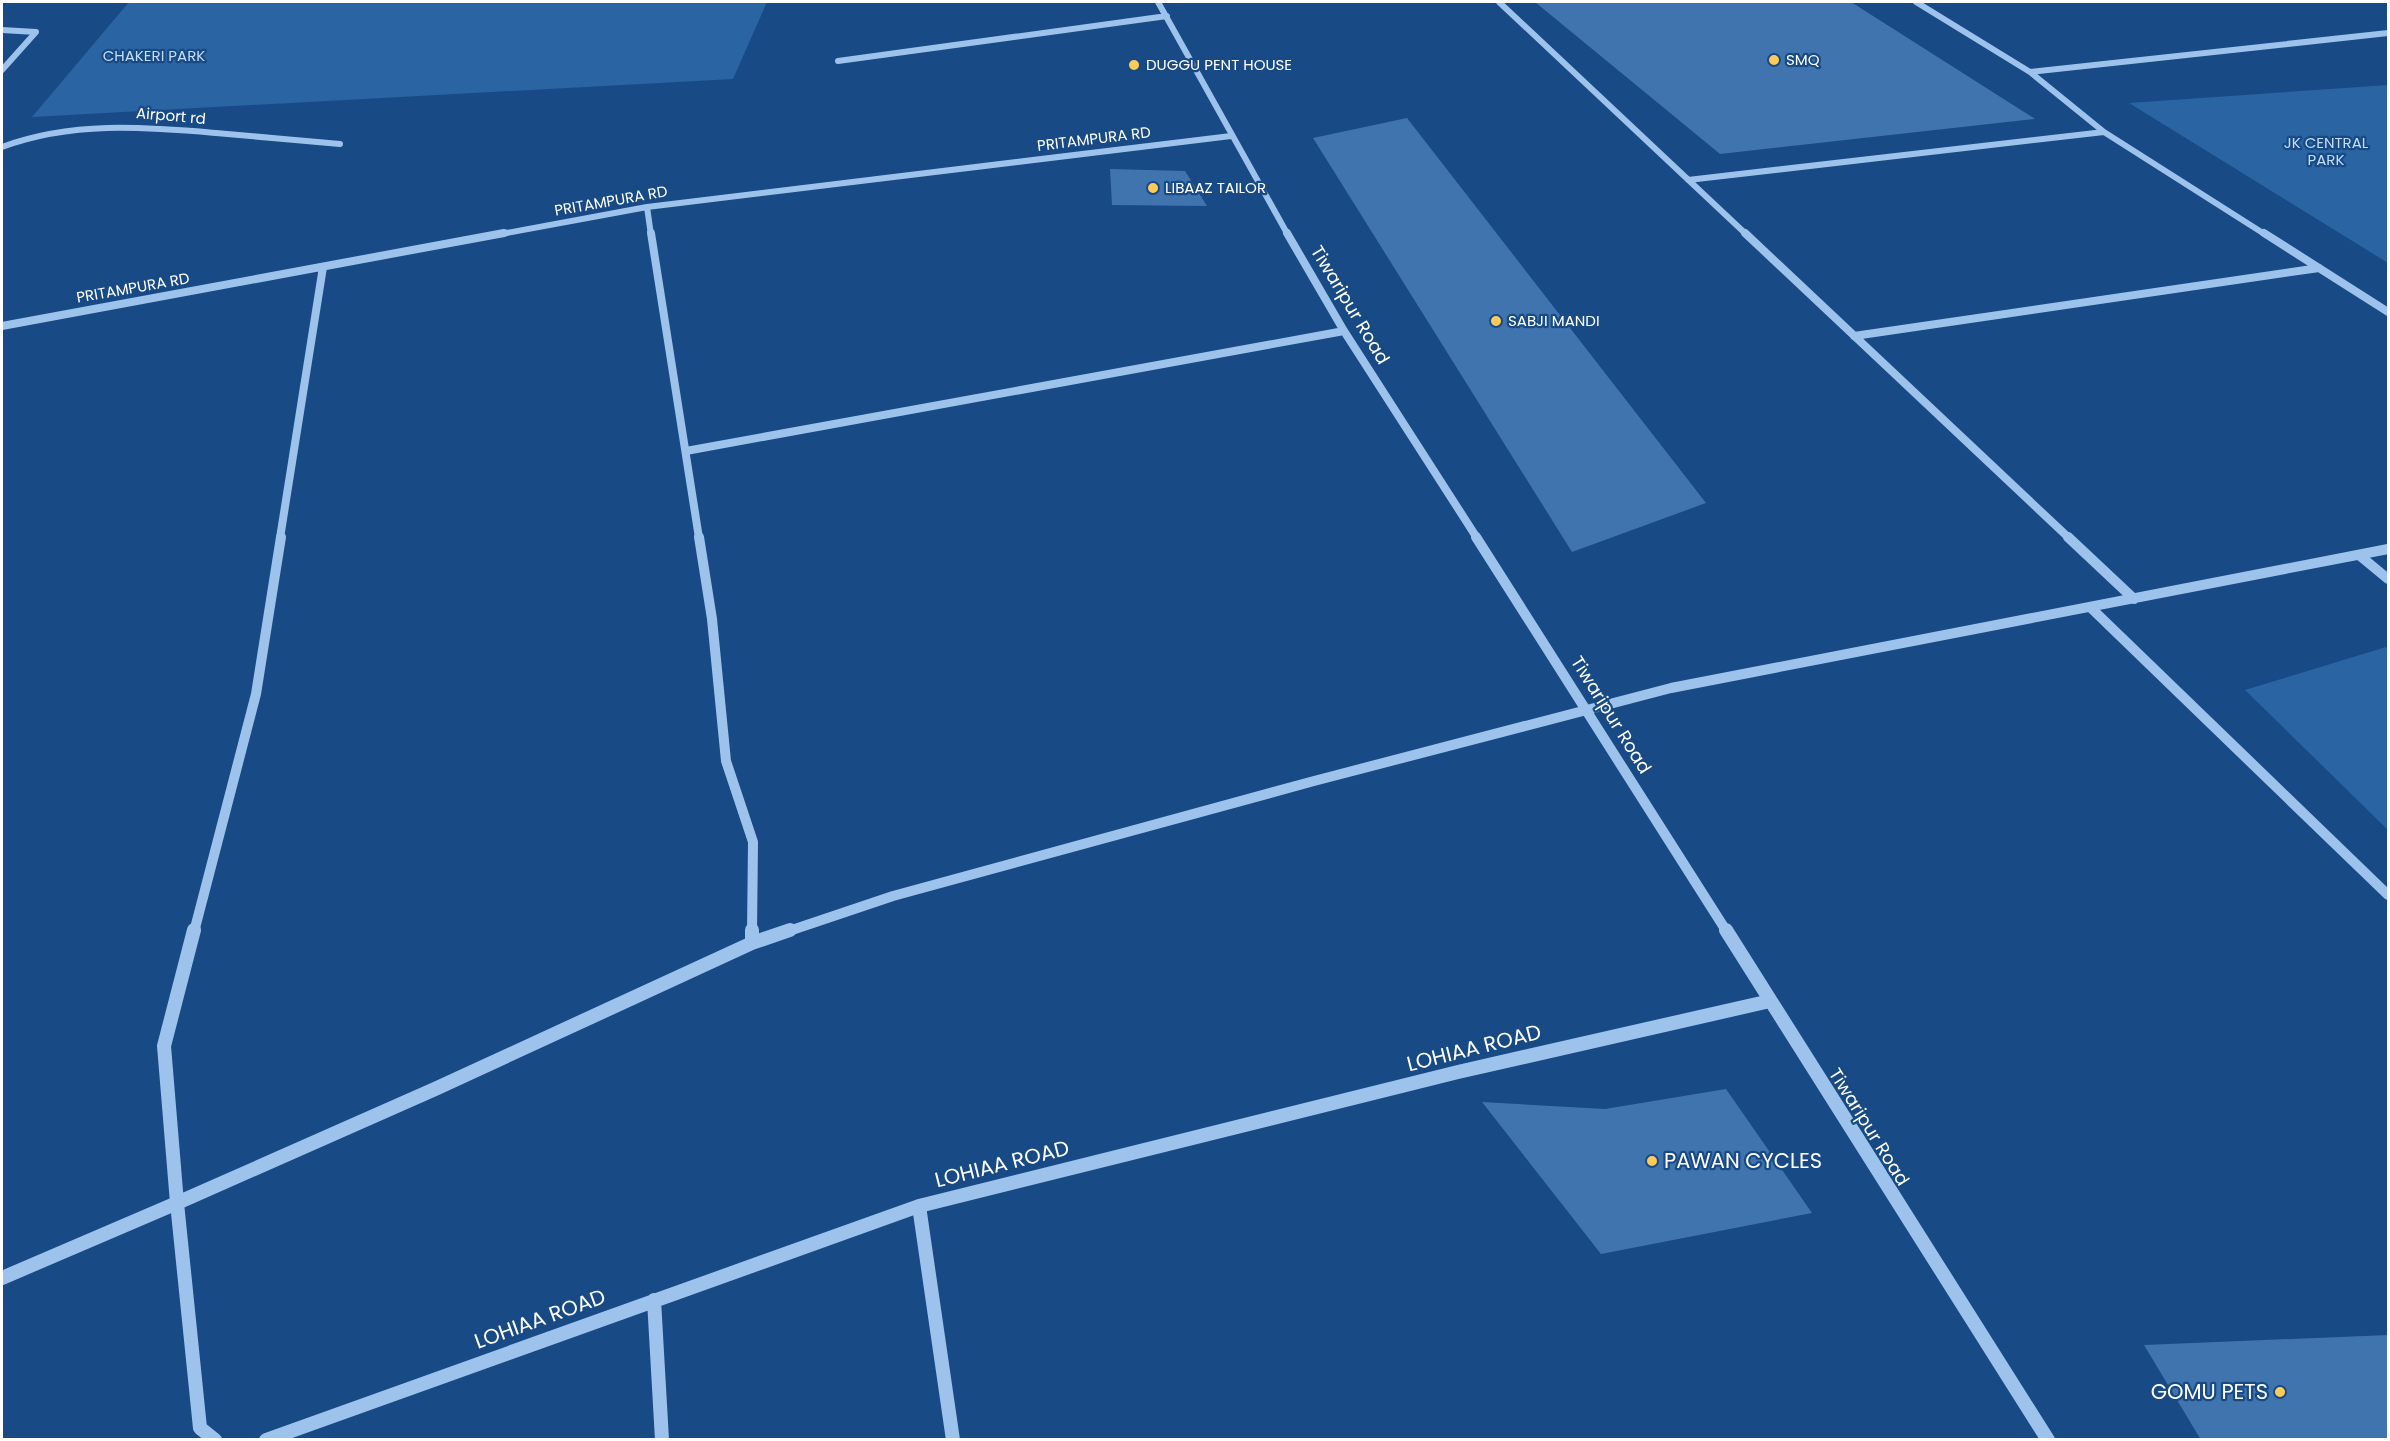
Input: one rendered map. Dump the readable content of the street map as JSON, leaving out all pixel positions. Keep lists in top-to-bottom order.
{
  "streets": {
    "street": [
      "Airport rd",
      "PRITAMPURA RD",
      "Tiwaripur Road",
      "LOHIAA ROAD"
    ]
  },
  "crossings": [
    ["PRITAMPURA RD", "Tiwaripur Road"],
    ["Tiwaripur Road", "LOHIAA ROAD"]
  ],
  "parks": ["CHAKERI PARK", "JK CENTRAL PARK"],
  "places": [
    "SMQ",
    "DUGGU PENT HOUSE",
    "LIBAAZ TAILOR",
    "SABJI MANDI",
    "PAWAN CYCLES",
    "GOMU PETS"
  ]
}
